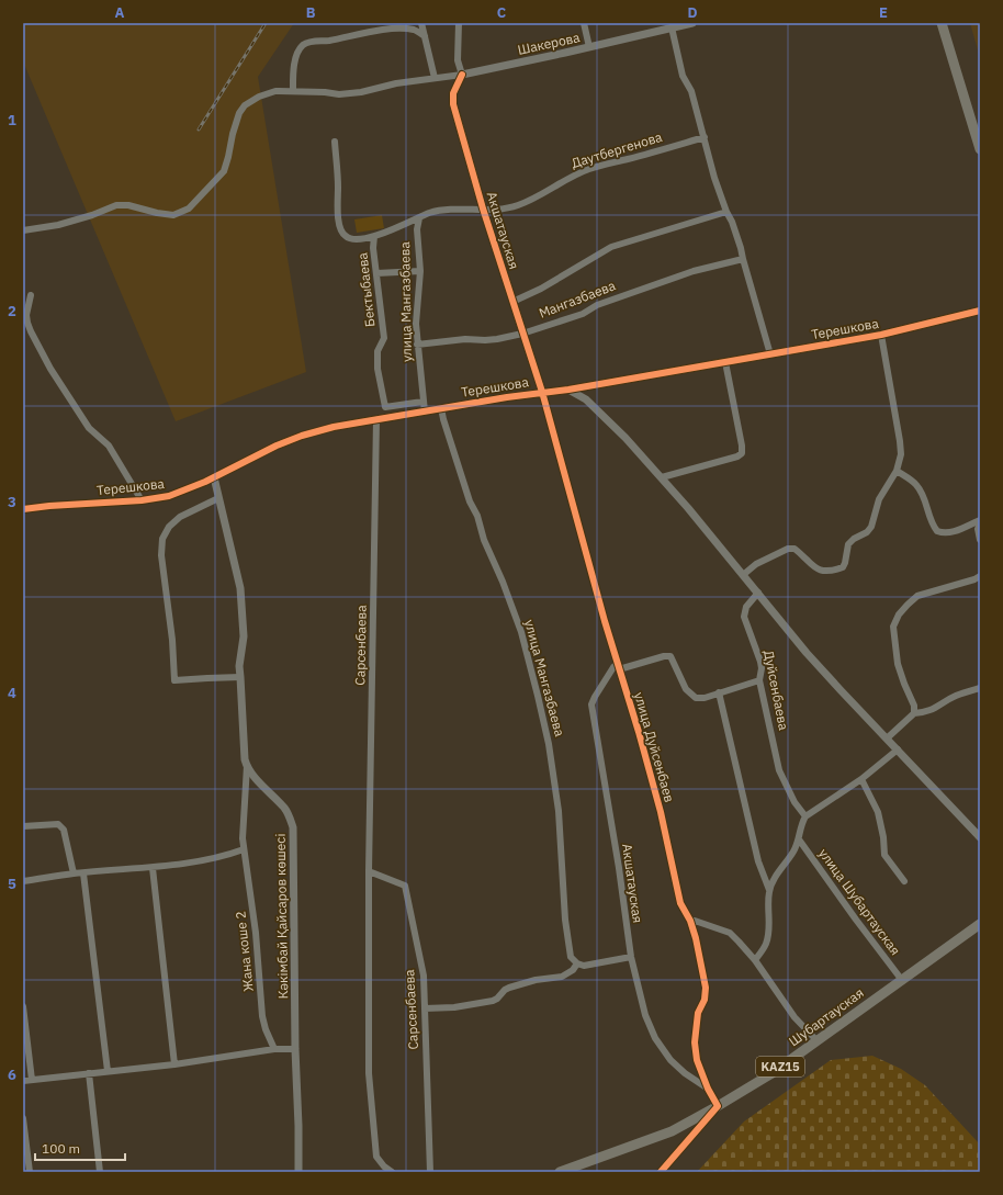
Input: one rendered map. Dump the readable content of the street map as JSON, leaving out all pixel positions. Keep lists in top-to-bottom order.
{
  "streets": {
    "main road": ["Шубартауская", "KAZ15"],
    "street": [
      "Шакерова",
      "Даутбергенова",
      "Акшатауская",
      "Бектыбаева",
      "Мангазбаева",
      "улица Мангазбаева",
      "Терешкова",
      "Сарсенбаева",
      "Дуйсенбаева",
      "улица Дуйсенбаев",
      "улица Шубартауская",
      "Кәкімбай Қайсаров көшесі",
      "Жана коше 2"
    ]
  },
  "crossings": [
    ["Шакерова", "Акшатауская"],
    ["Даутбергенова", "Акшатауская"],
    ["Даутбергенова", "Бектыбаева"],
    ["Даутбергенова", "улица Мангазбаева"],
    ["Акшатауская", "Мангазбаева"],
    ["Акшатауская", "Терешкова"],
    ["Акшатауская", "улица Дуйсенбаев"],
    ["Бектыбаева", "улица Мангазбаева"],
    ["Мангазбаева", "улица Мангазбаева"],
    ["улица Мангазбаева", "Терешкова"],
    ["Терешкова", "Сарсенбаева"],
    ["Терешкова", "улица Дуйсенбаев"],
    ["улица Дуйсенбаев", "Шубартауская"],
    ["улица Шубартауская", "Шубартауская"],
    ["Кәкімбай Қайсаров көшесі", "Жана коше 2"]
  ],
  "scale_bar": "100 m",
  "grid": {
    "columns": [
      "A",
      "B",
      "C",
      "D",
      "E"
    ],
    "rows": [
      "1",
      "2",
      "3",
      "4",
      "5",
      "6"
    ]
  }
}
